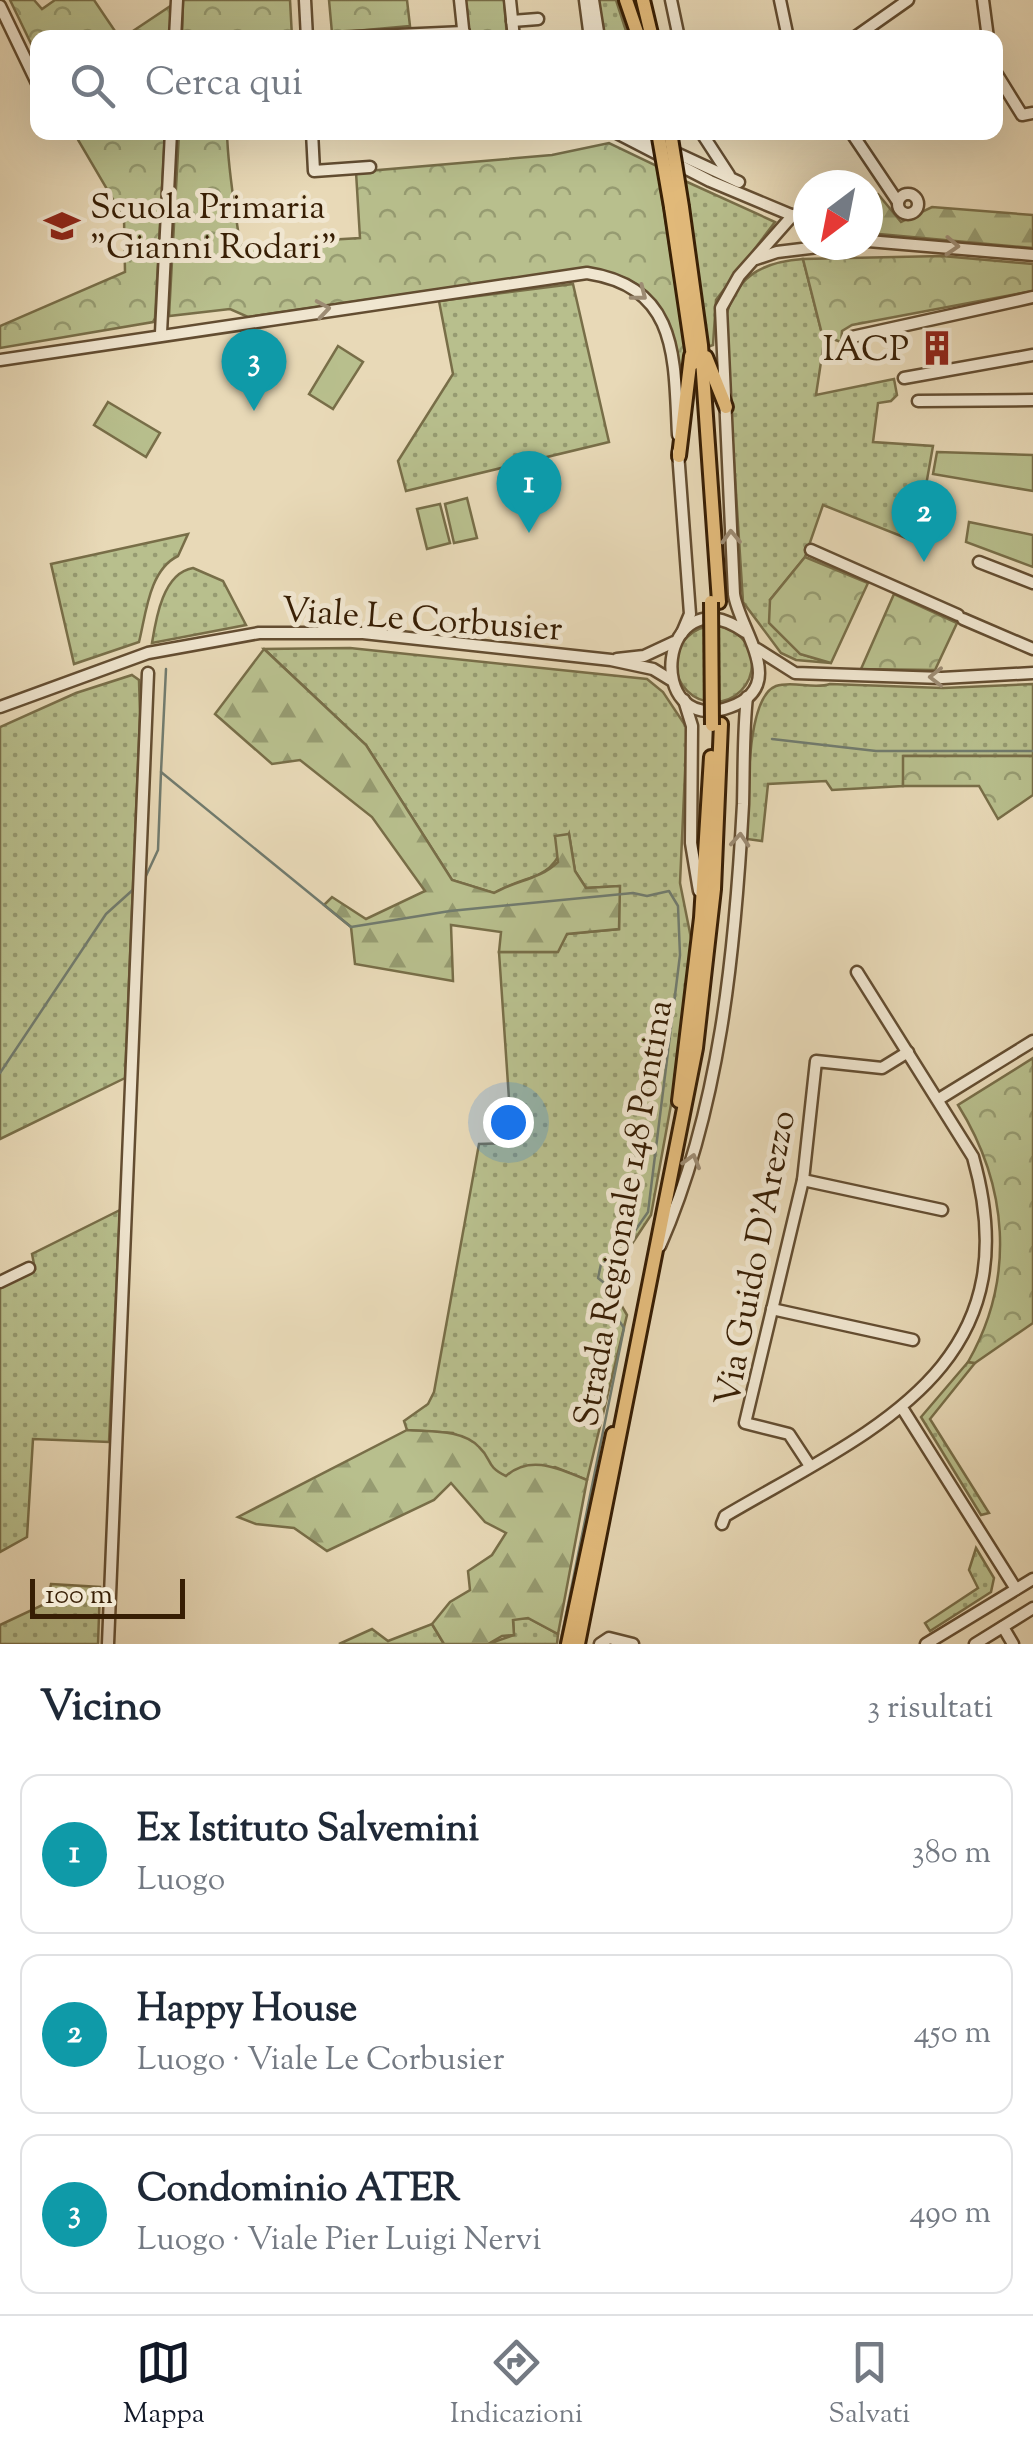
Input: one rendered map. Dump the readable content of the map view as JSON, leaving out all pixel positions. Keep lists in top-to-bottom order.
{
  "streets": {
    "main road": ["Strada Regionale 148 Pontina"],
    "street": ["Viale Le Corbusier", "Via Guido D'Arezzo"]
  },
  "places": {
    "school or university": ["Scuola Primaria \"Gianni Rodari\""],
    "building": ["IACP"]
  },
  "scale_bar": "100 m",
  "north": "bottom left",
  "page": {
    "search": "Cerca qui",
    "pins": ["3", "1", "2"],
    "scale": "100 m",
    "heading": ["Vicino", "3 risultati"],
    "list": [
      {
        "mark": "1",
        "name": "Ex Istituto Salvemini",
        "note": "Luogo",
        "value": "380 m"
      },
      {
        "mark": "2",
        "name": "Happy House",
        "note": "Luogo · Viale Le Corbusier",
        "value": "450 m"
      },
      {
        "mark": "3",
        "name": "Condominio ATER",
        "note": "Luogo · Viale Pier Luigi Nervi",
        "value": "490 m"
      }
    ],
    "nav": ["Mappa", "Indicazioni", "Salvati"]
  }
}
